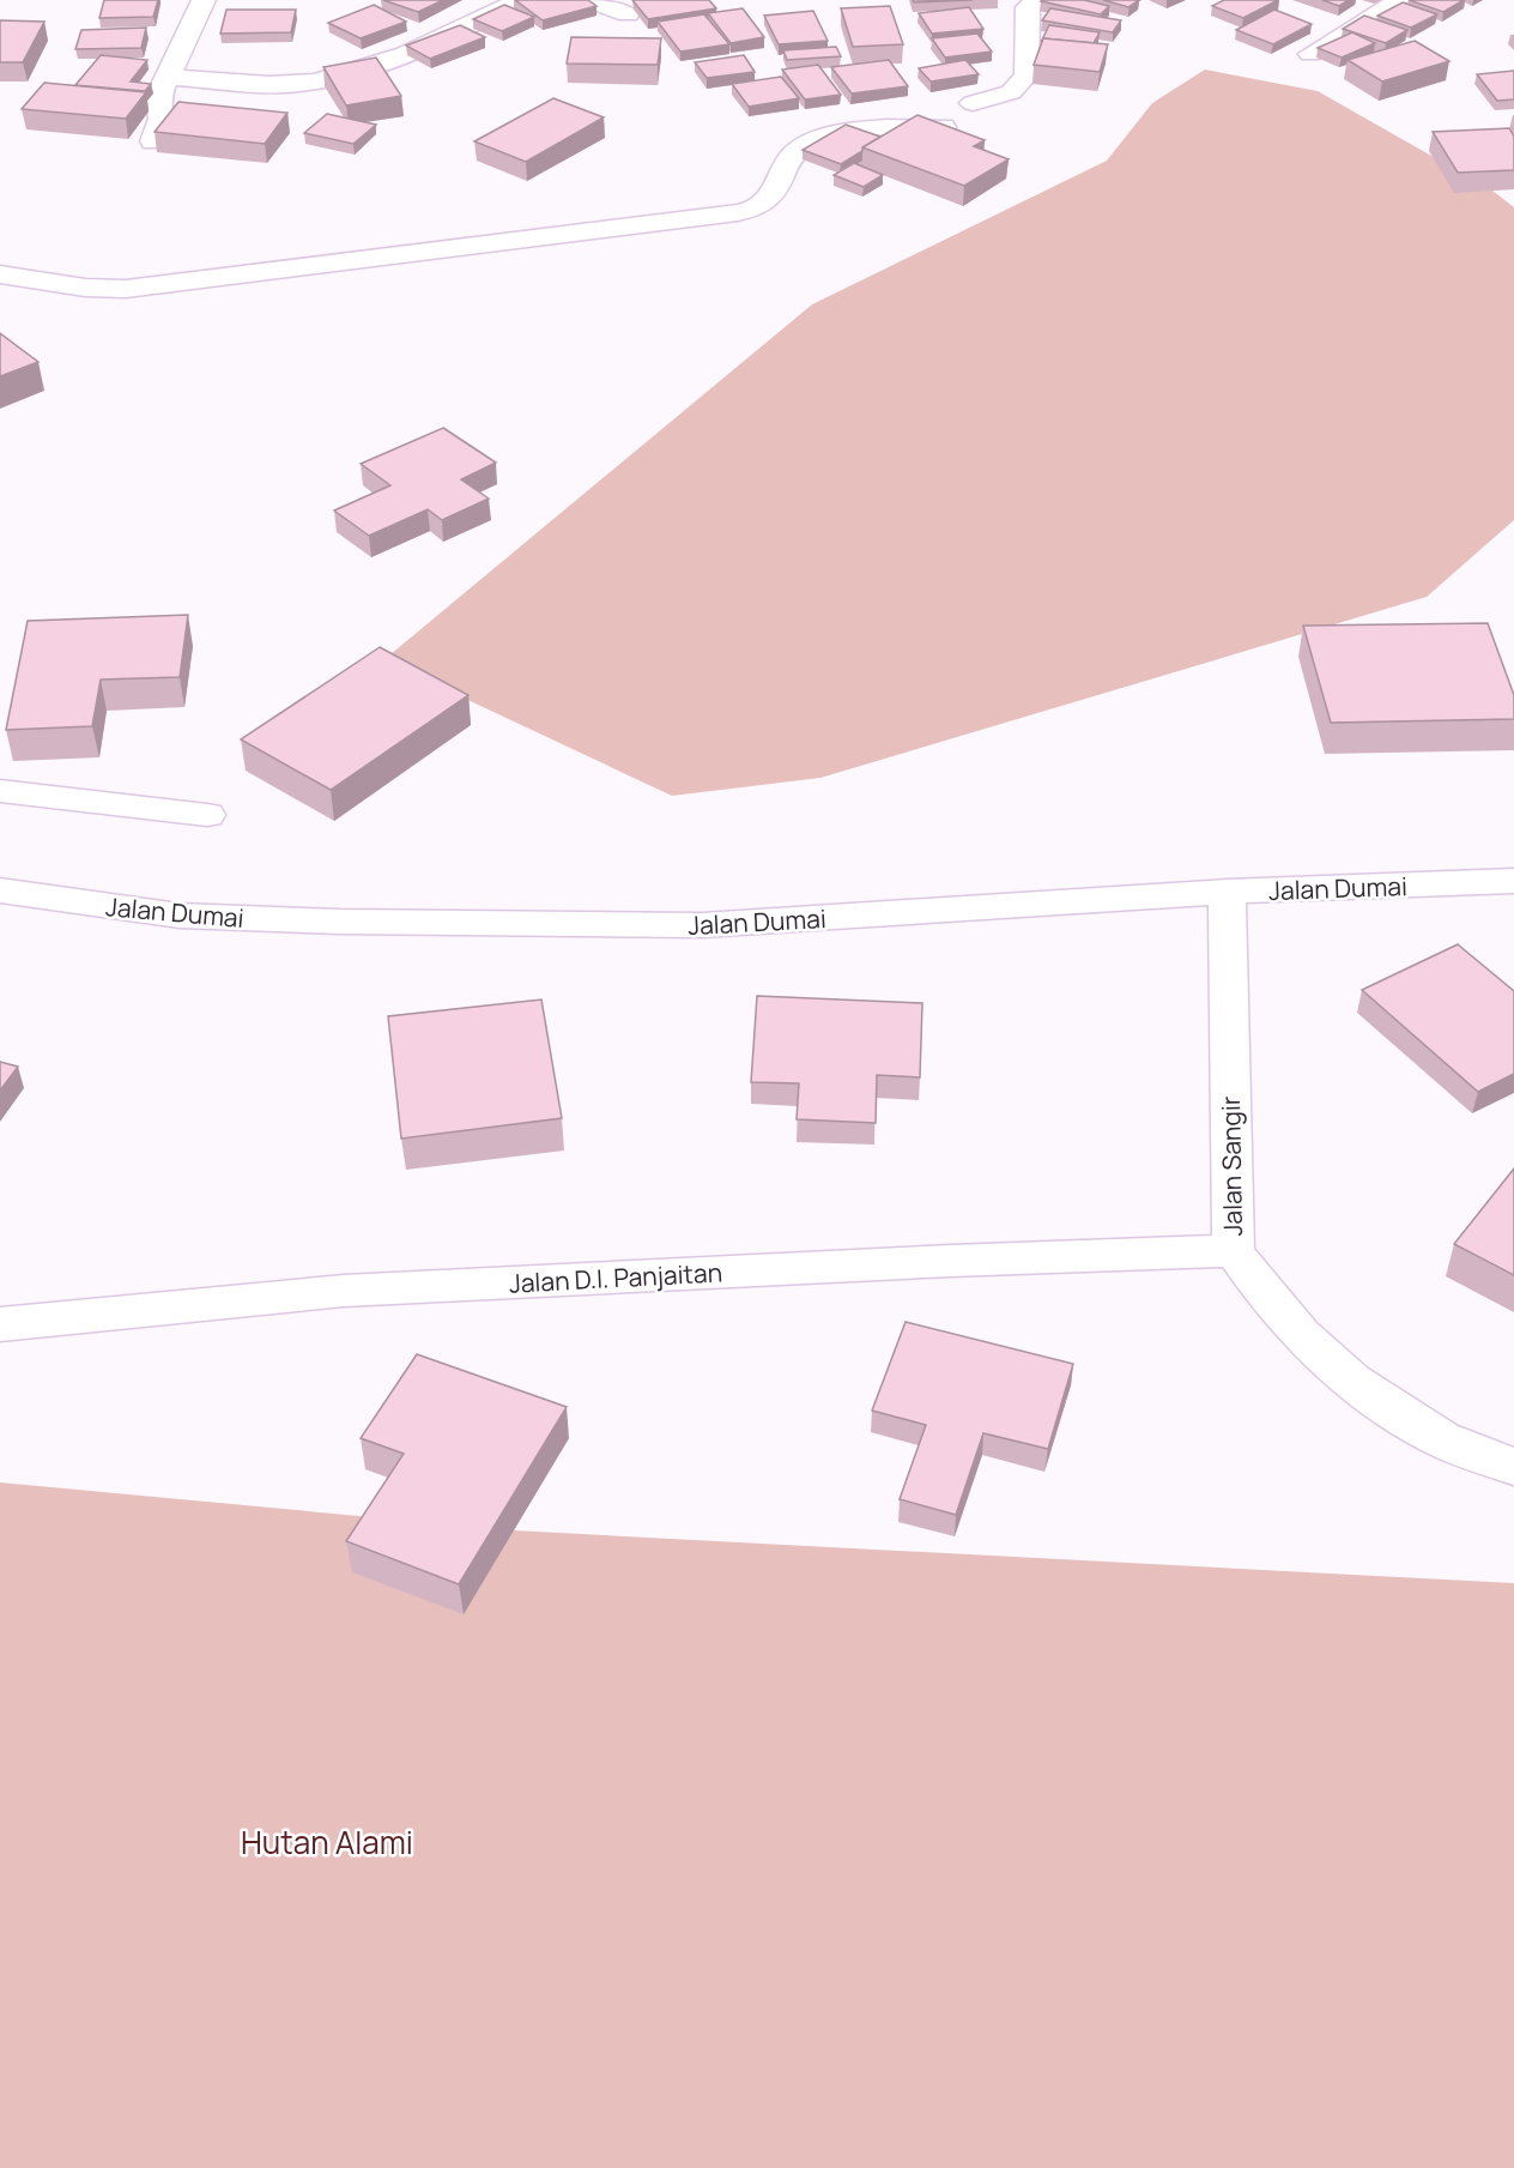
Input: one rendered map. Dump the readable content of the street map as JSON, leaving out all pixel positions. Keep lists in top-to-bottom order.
{
  "streets": {
    "street": ["Jalan Dumai", "Jalan Sangir", "Jalan D.I. Panjaitan"]
  },
  "crossings": [
    ["Jalan Dumai", "Jalan Sangir"],
    ["Jalan Sangir", "Jalan D.I. Panjaitan"]
  ],
  "parks": ["Hutan Alami"]
}
